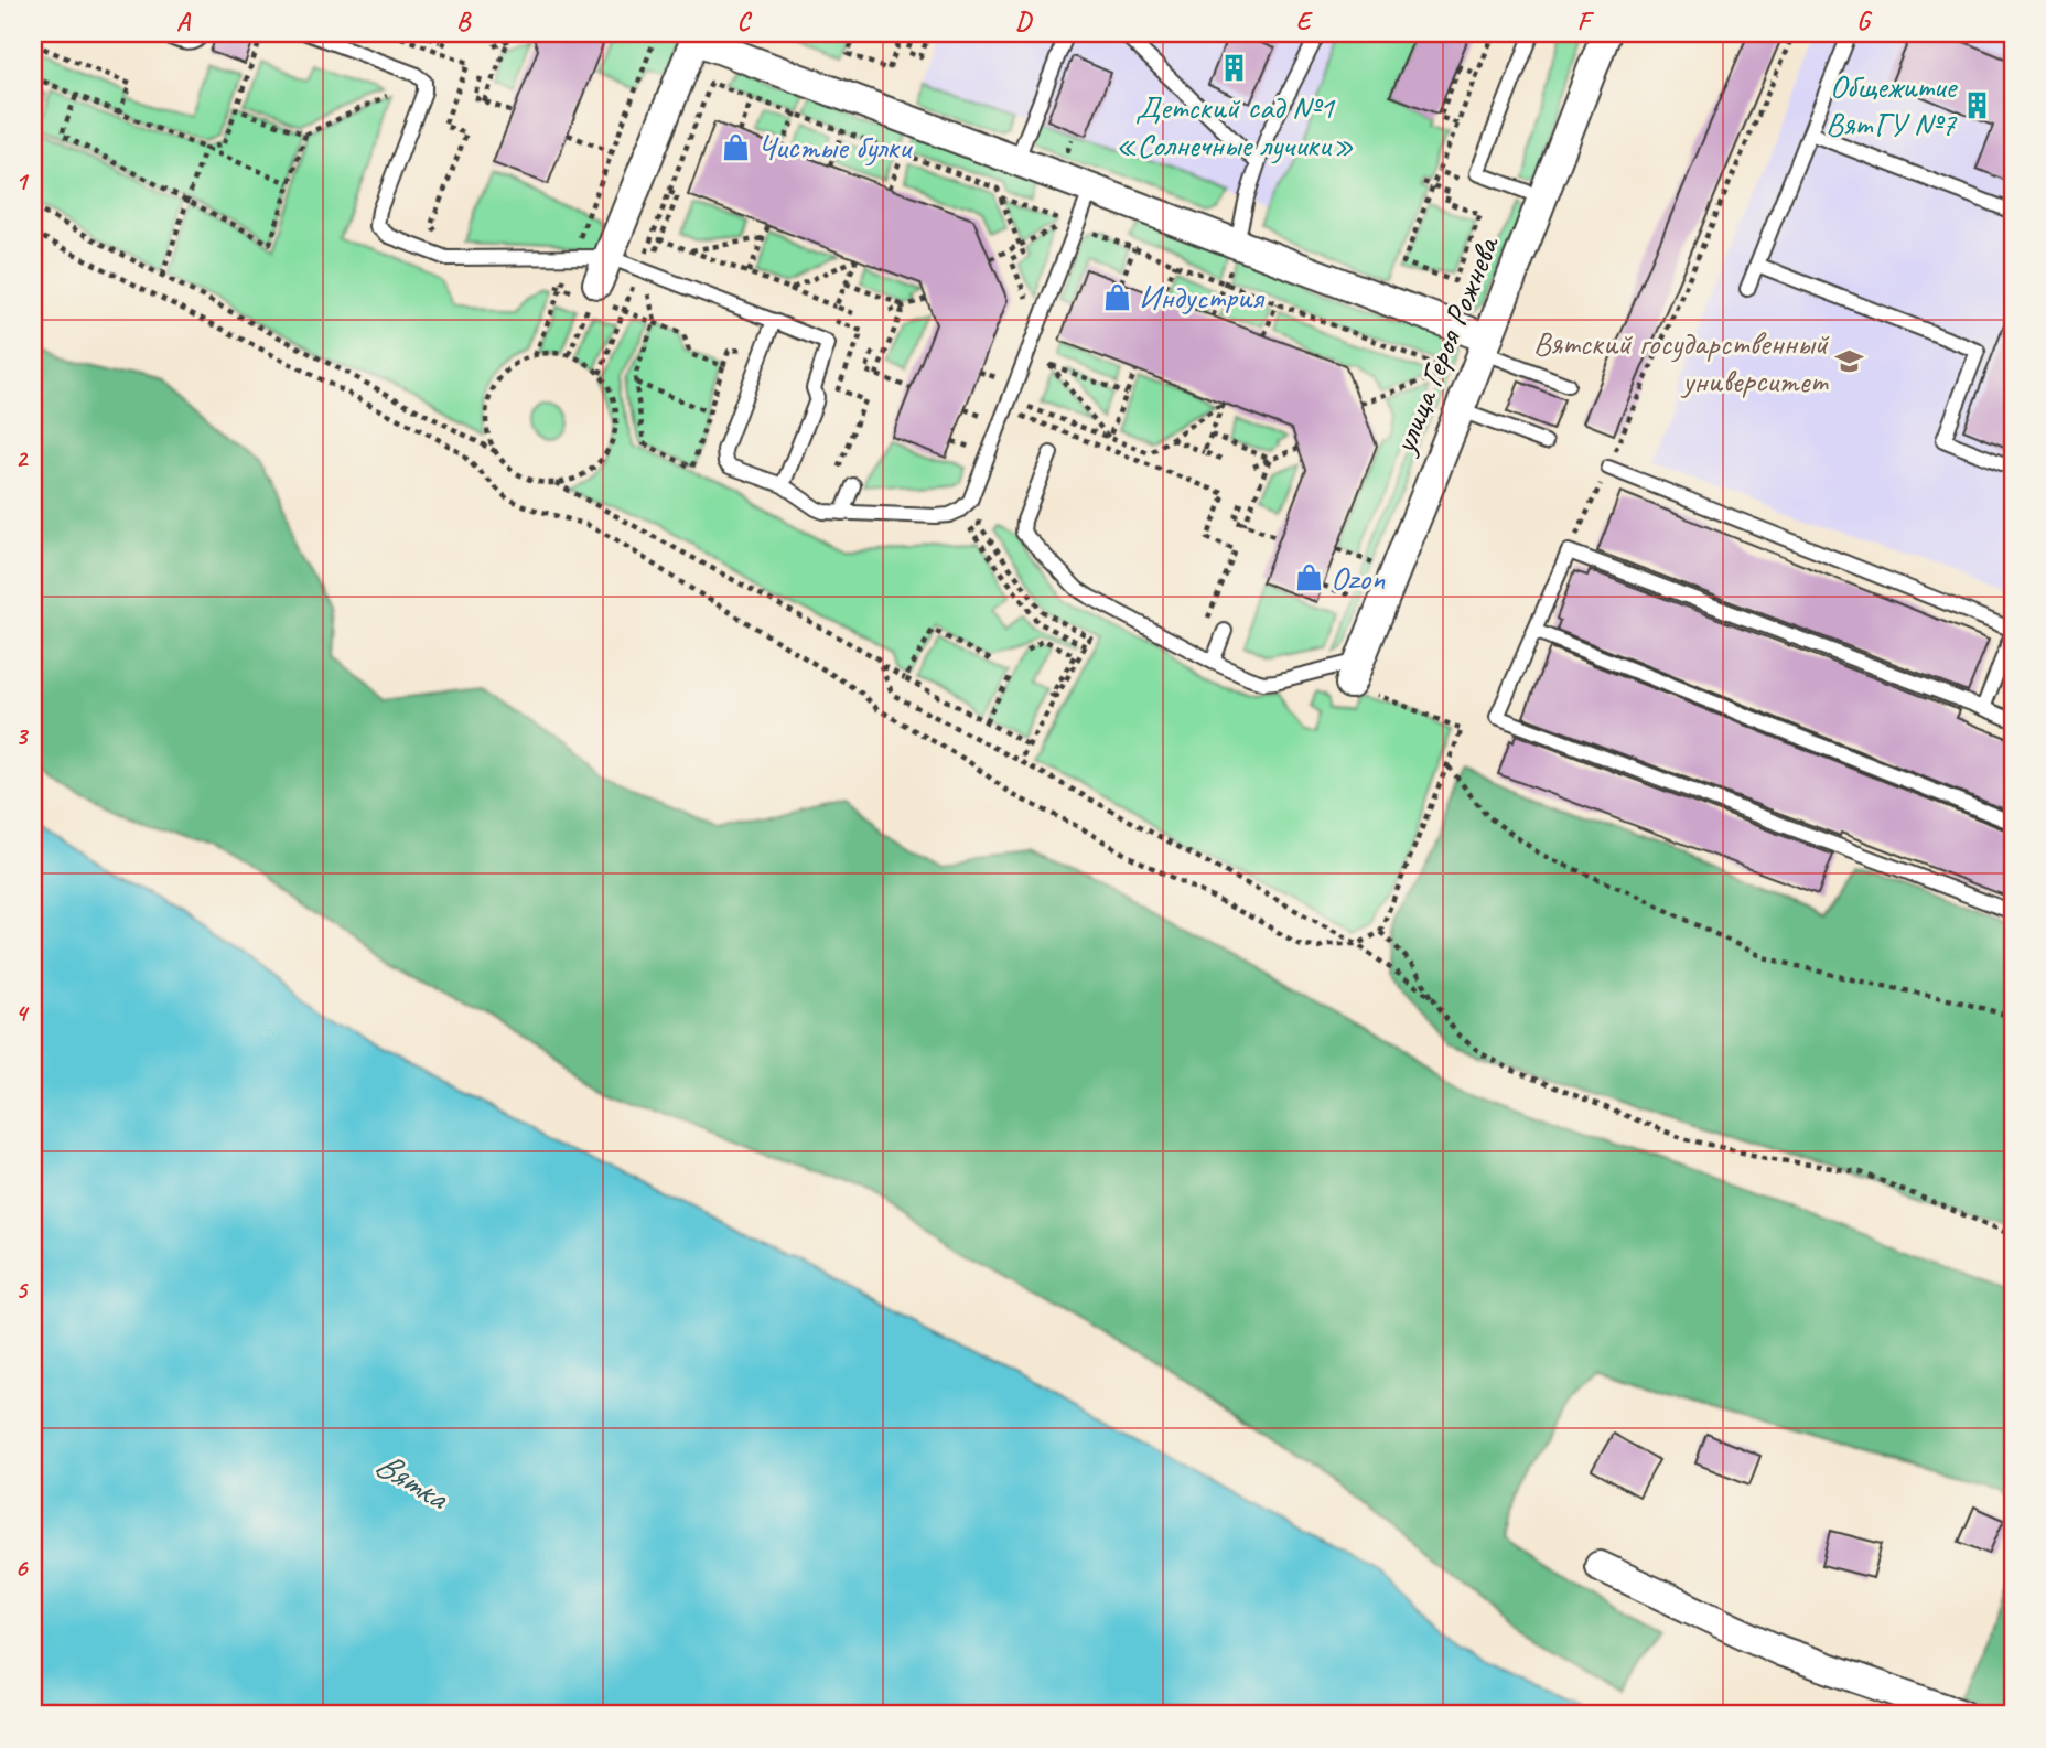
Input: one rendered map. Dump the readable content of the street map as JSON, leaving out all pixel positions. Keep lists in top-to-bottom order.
{
  "streets": {
    "street": ["улица Героя Рожнева"]
  },
  "water": ["Вятка"],
  "places": {
    "building": ["Детский сад №1 «Солнечные лучики»", "Общежитие ВятГУ №7"],
    "shop": ["Чистые булки", "Индустрия", "Ozon"],
    "school or university": ["Вятский государственный университет"]
  },
  "grid": {
    "columns": [
      "A",
      "B",
      "C",
      "D",
      "E",
      "F",
      "G"
    ],
    "rows": [
      "1",
      "2",
      "3",
      "4",
      "5",
      "6"
    ]
  }
}
